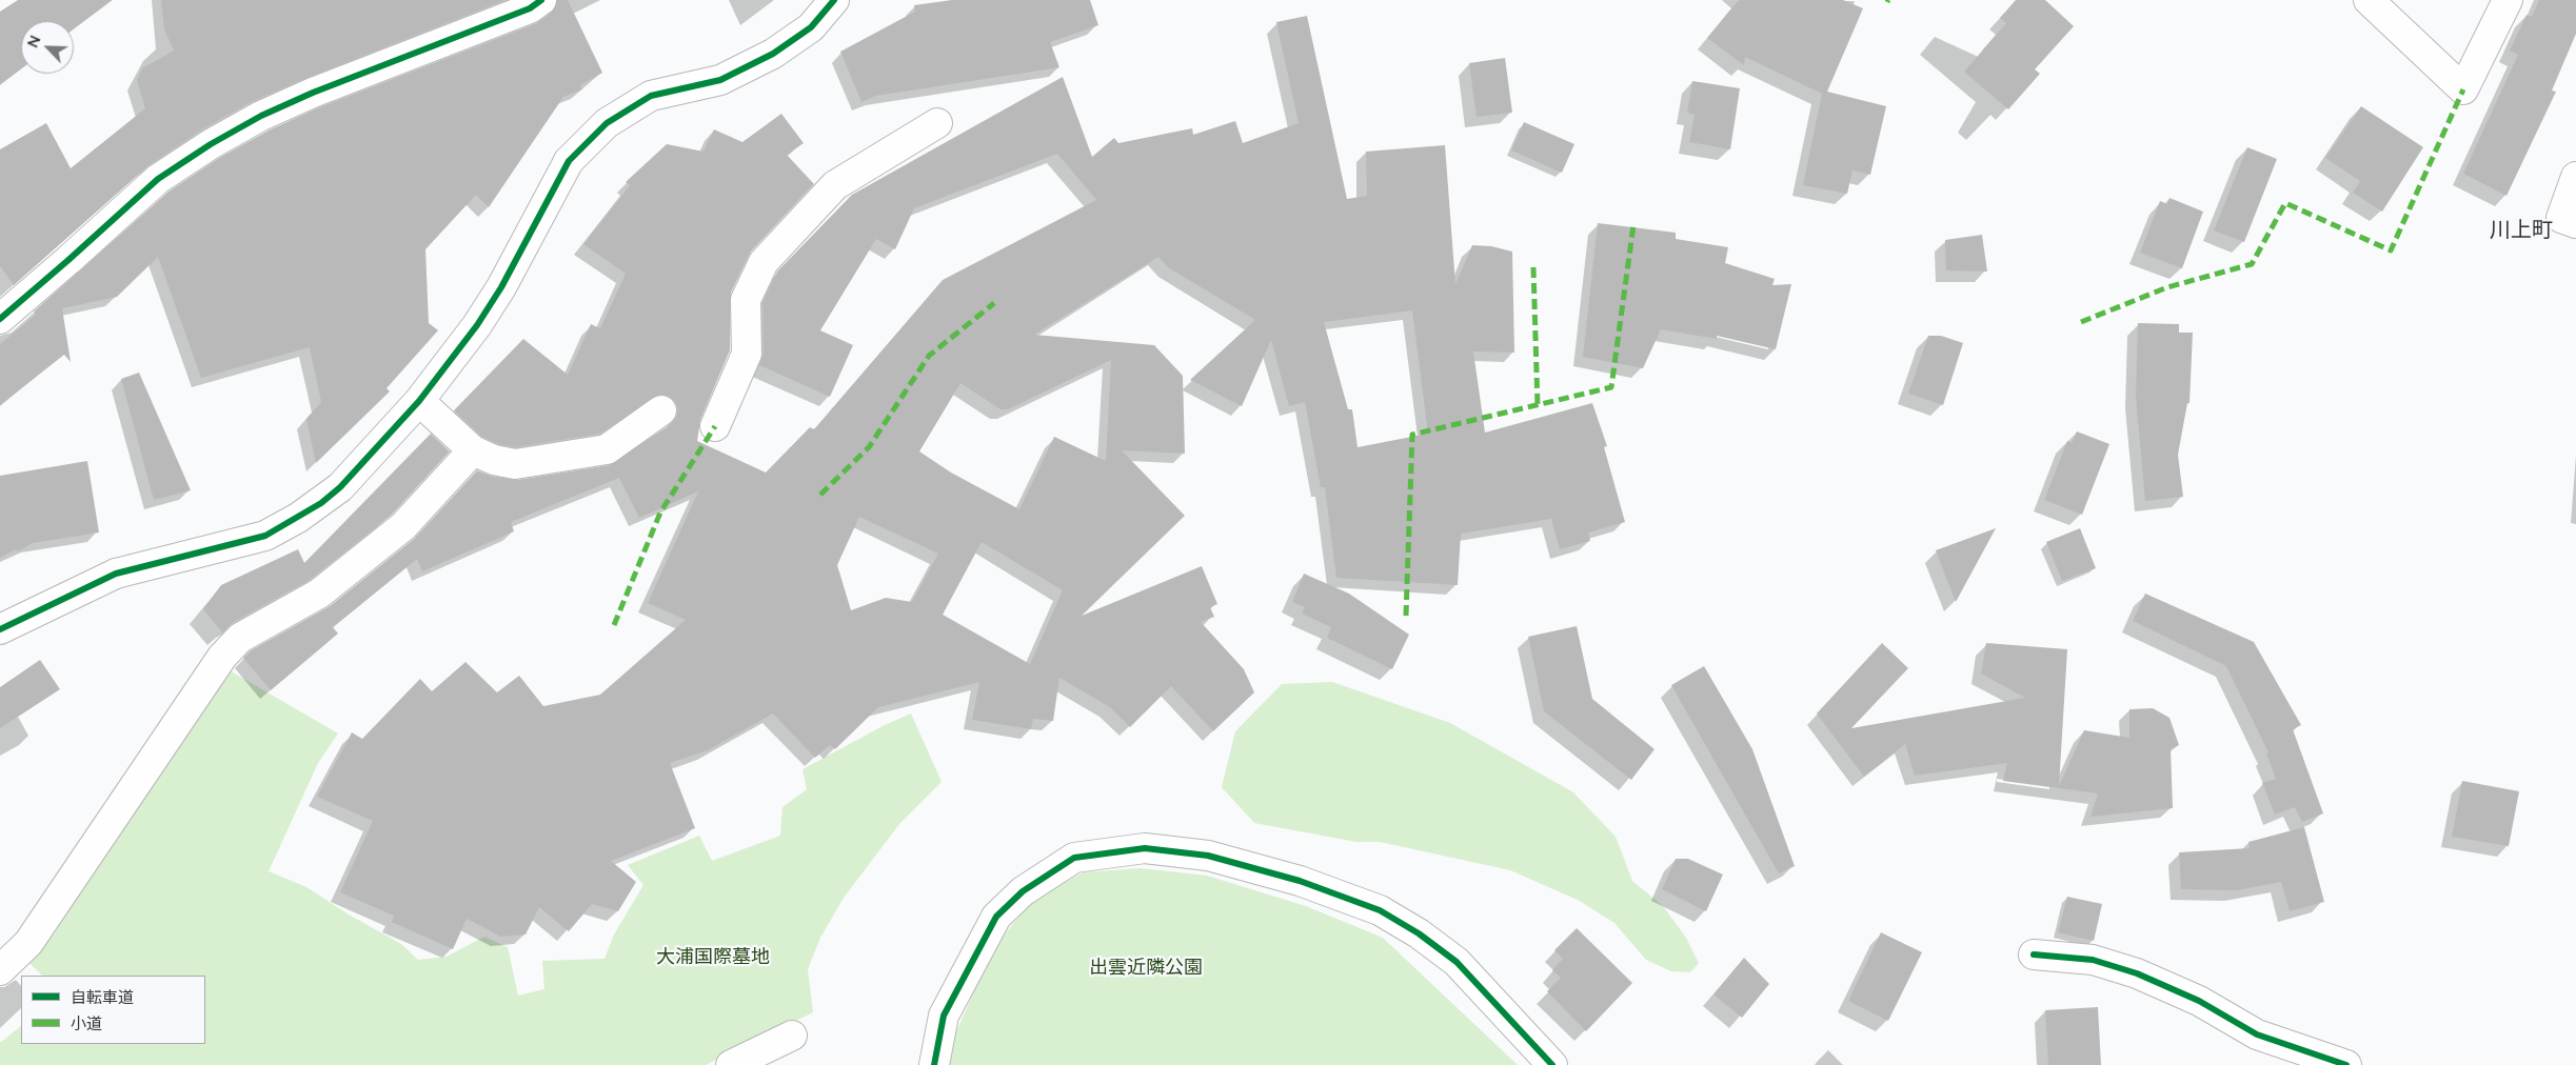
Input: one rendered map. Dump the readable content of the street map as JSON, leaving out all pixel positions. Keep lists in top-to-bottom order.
{
  "districts": ["川上町"],
  "parks": ["大浦国際墓地", "出雲近隣公園"],
  "legend": ["自転車道", "小道"],
  "north": "top left"
}
